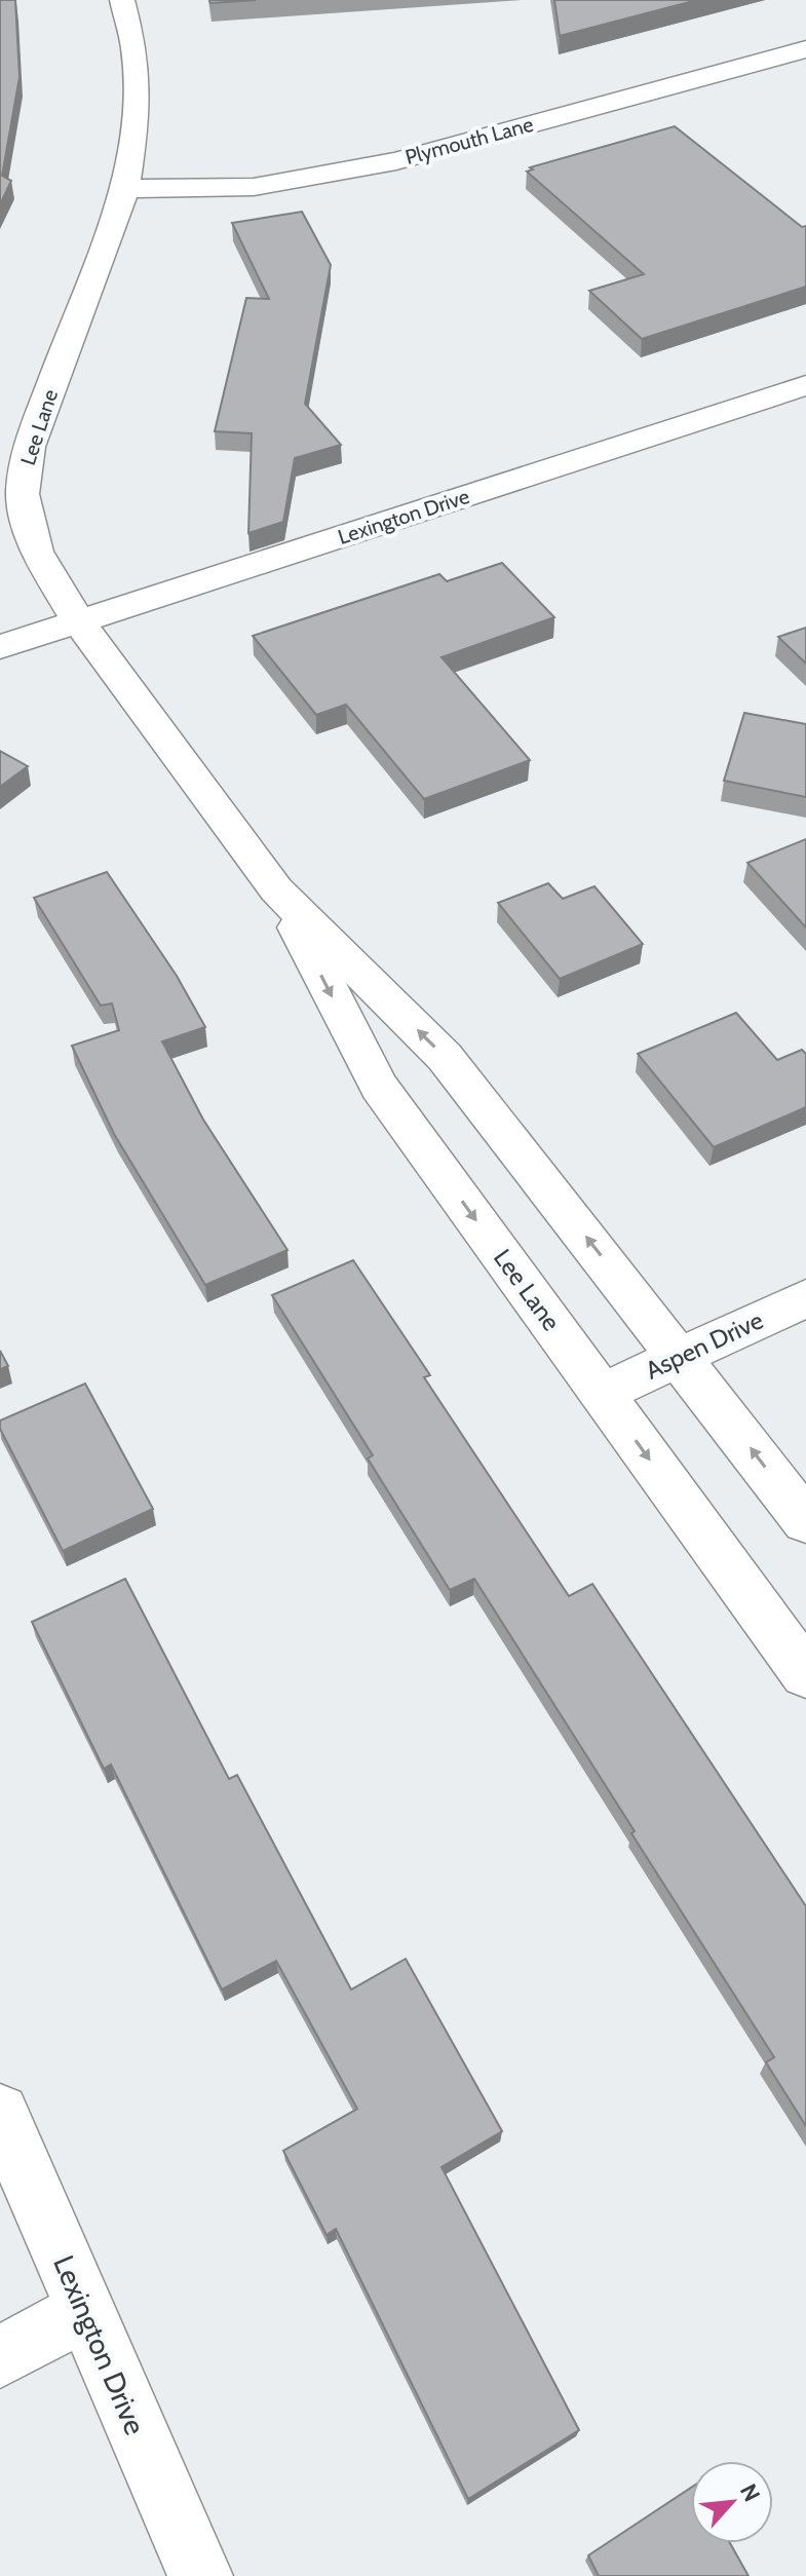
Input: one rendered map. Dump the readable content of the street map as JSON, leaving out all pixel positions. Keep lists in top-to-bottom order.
{
  "streets": {
    "street": [
      "Plymouth Lane",
      "Lee Lane",
      "Lexington Drive",
      "Aspen Drive"
    ]
  },
  "crossings": [
    ["Plymouth Lane", "Lee Lane"],
    ["Lee Lane", "Lexington Drive"],
    ["Lee Lane", "Aspen Drive"]
  ],
  "north": "top right"
}
